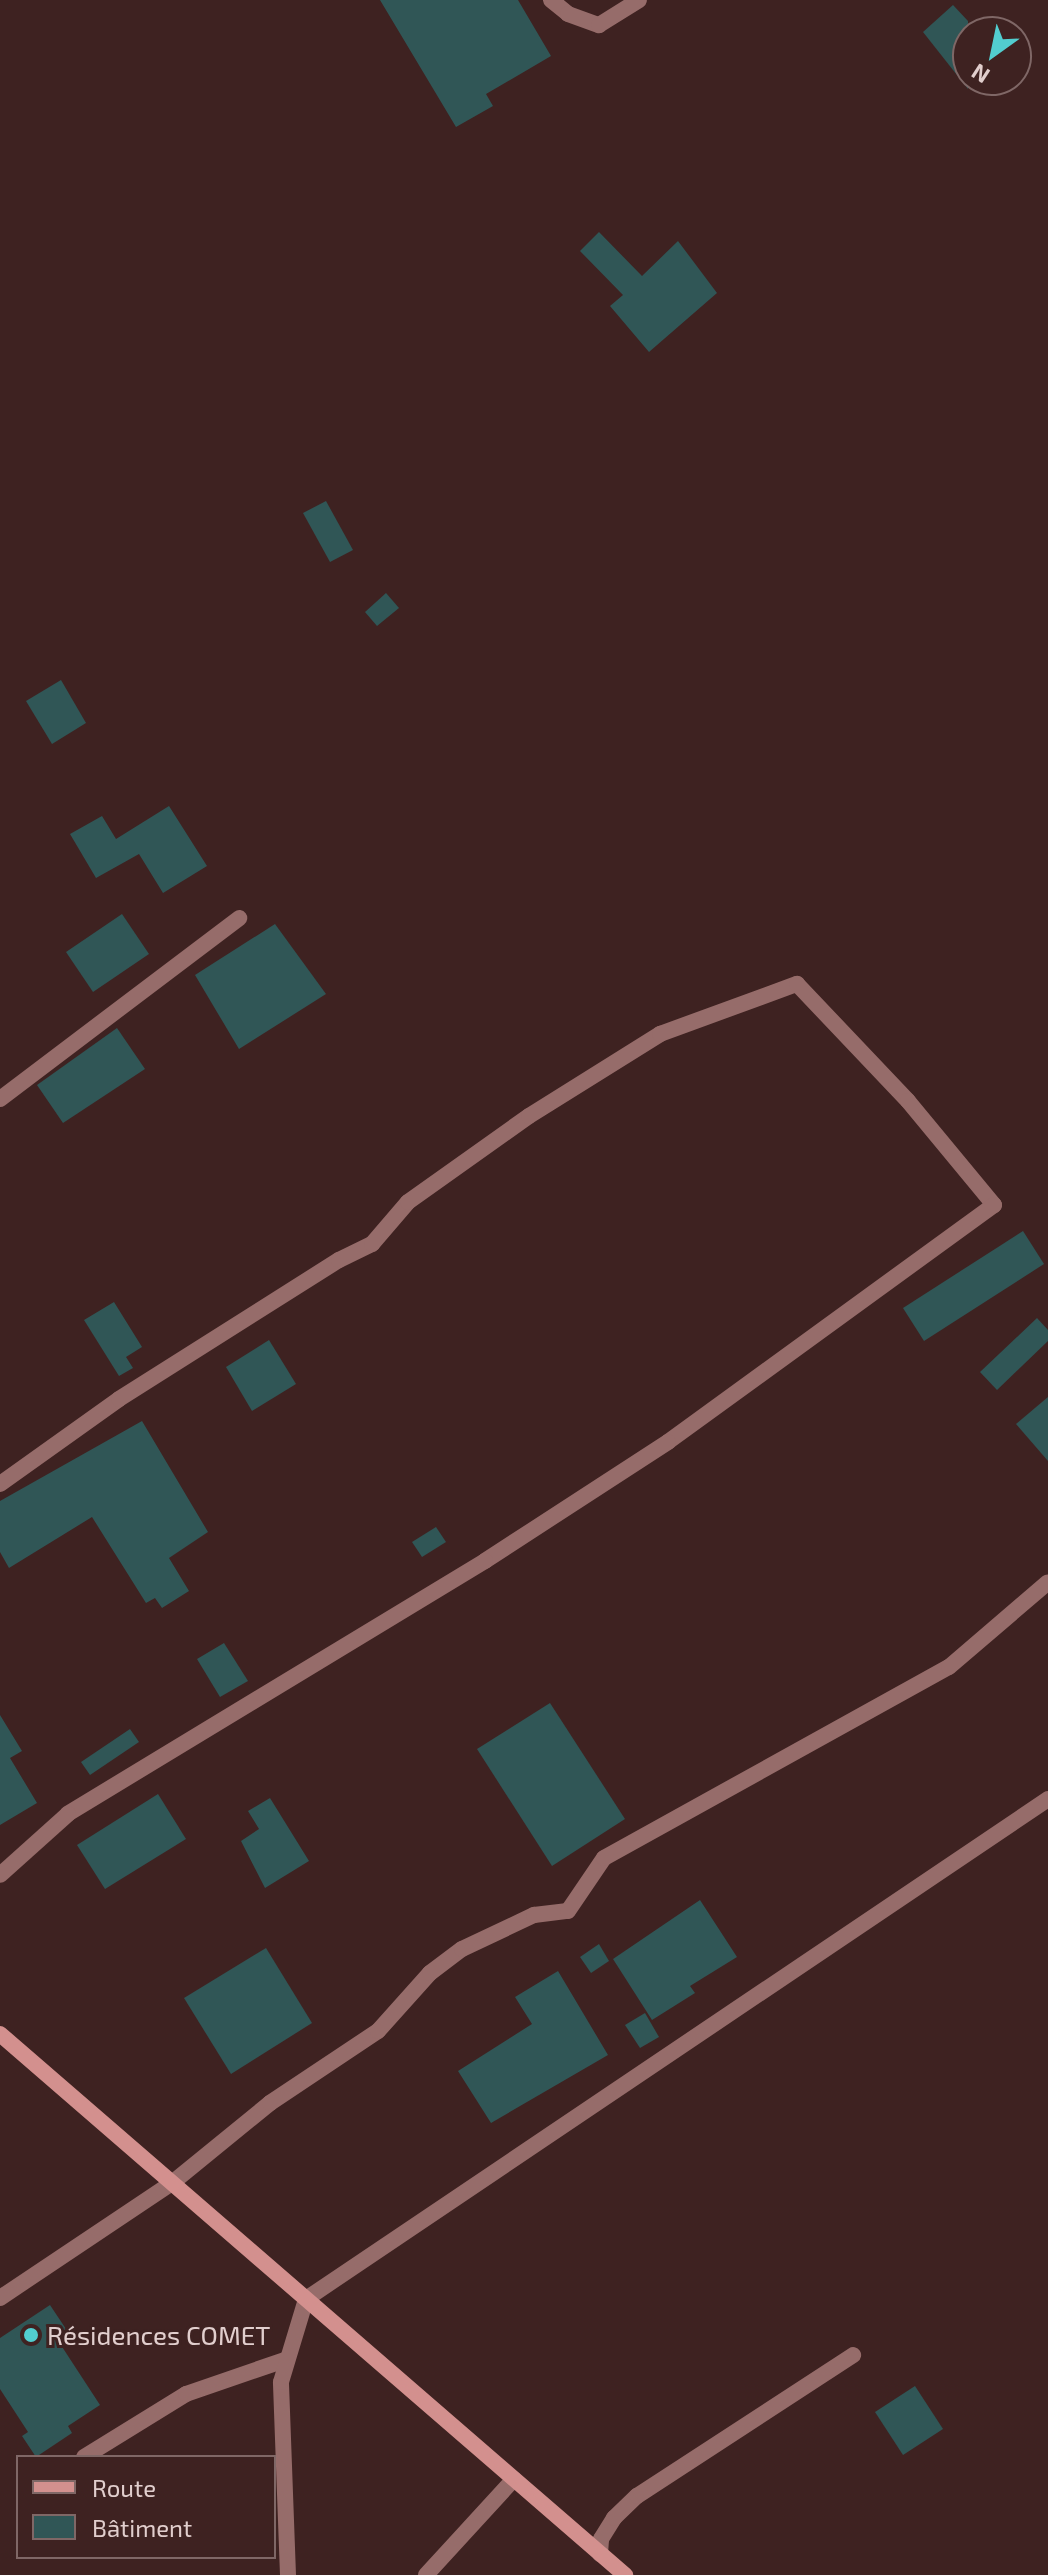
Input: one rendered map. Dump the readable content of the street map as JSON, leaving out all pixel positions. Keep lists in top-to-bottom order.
{
  "places": ["Résidences COMET"],
  "legend": ["Route", "Bâtiment"],
  "north": "bottom left"
}
